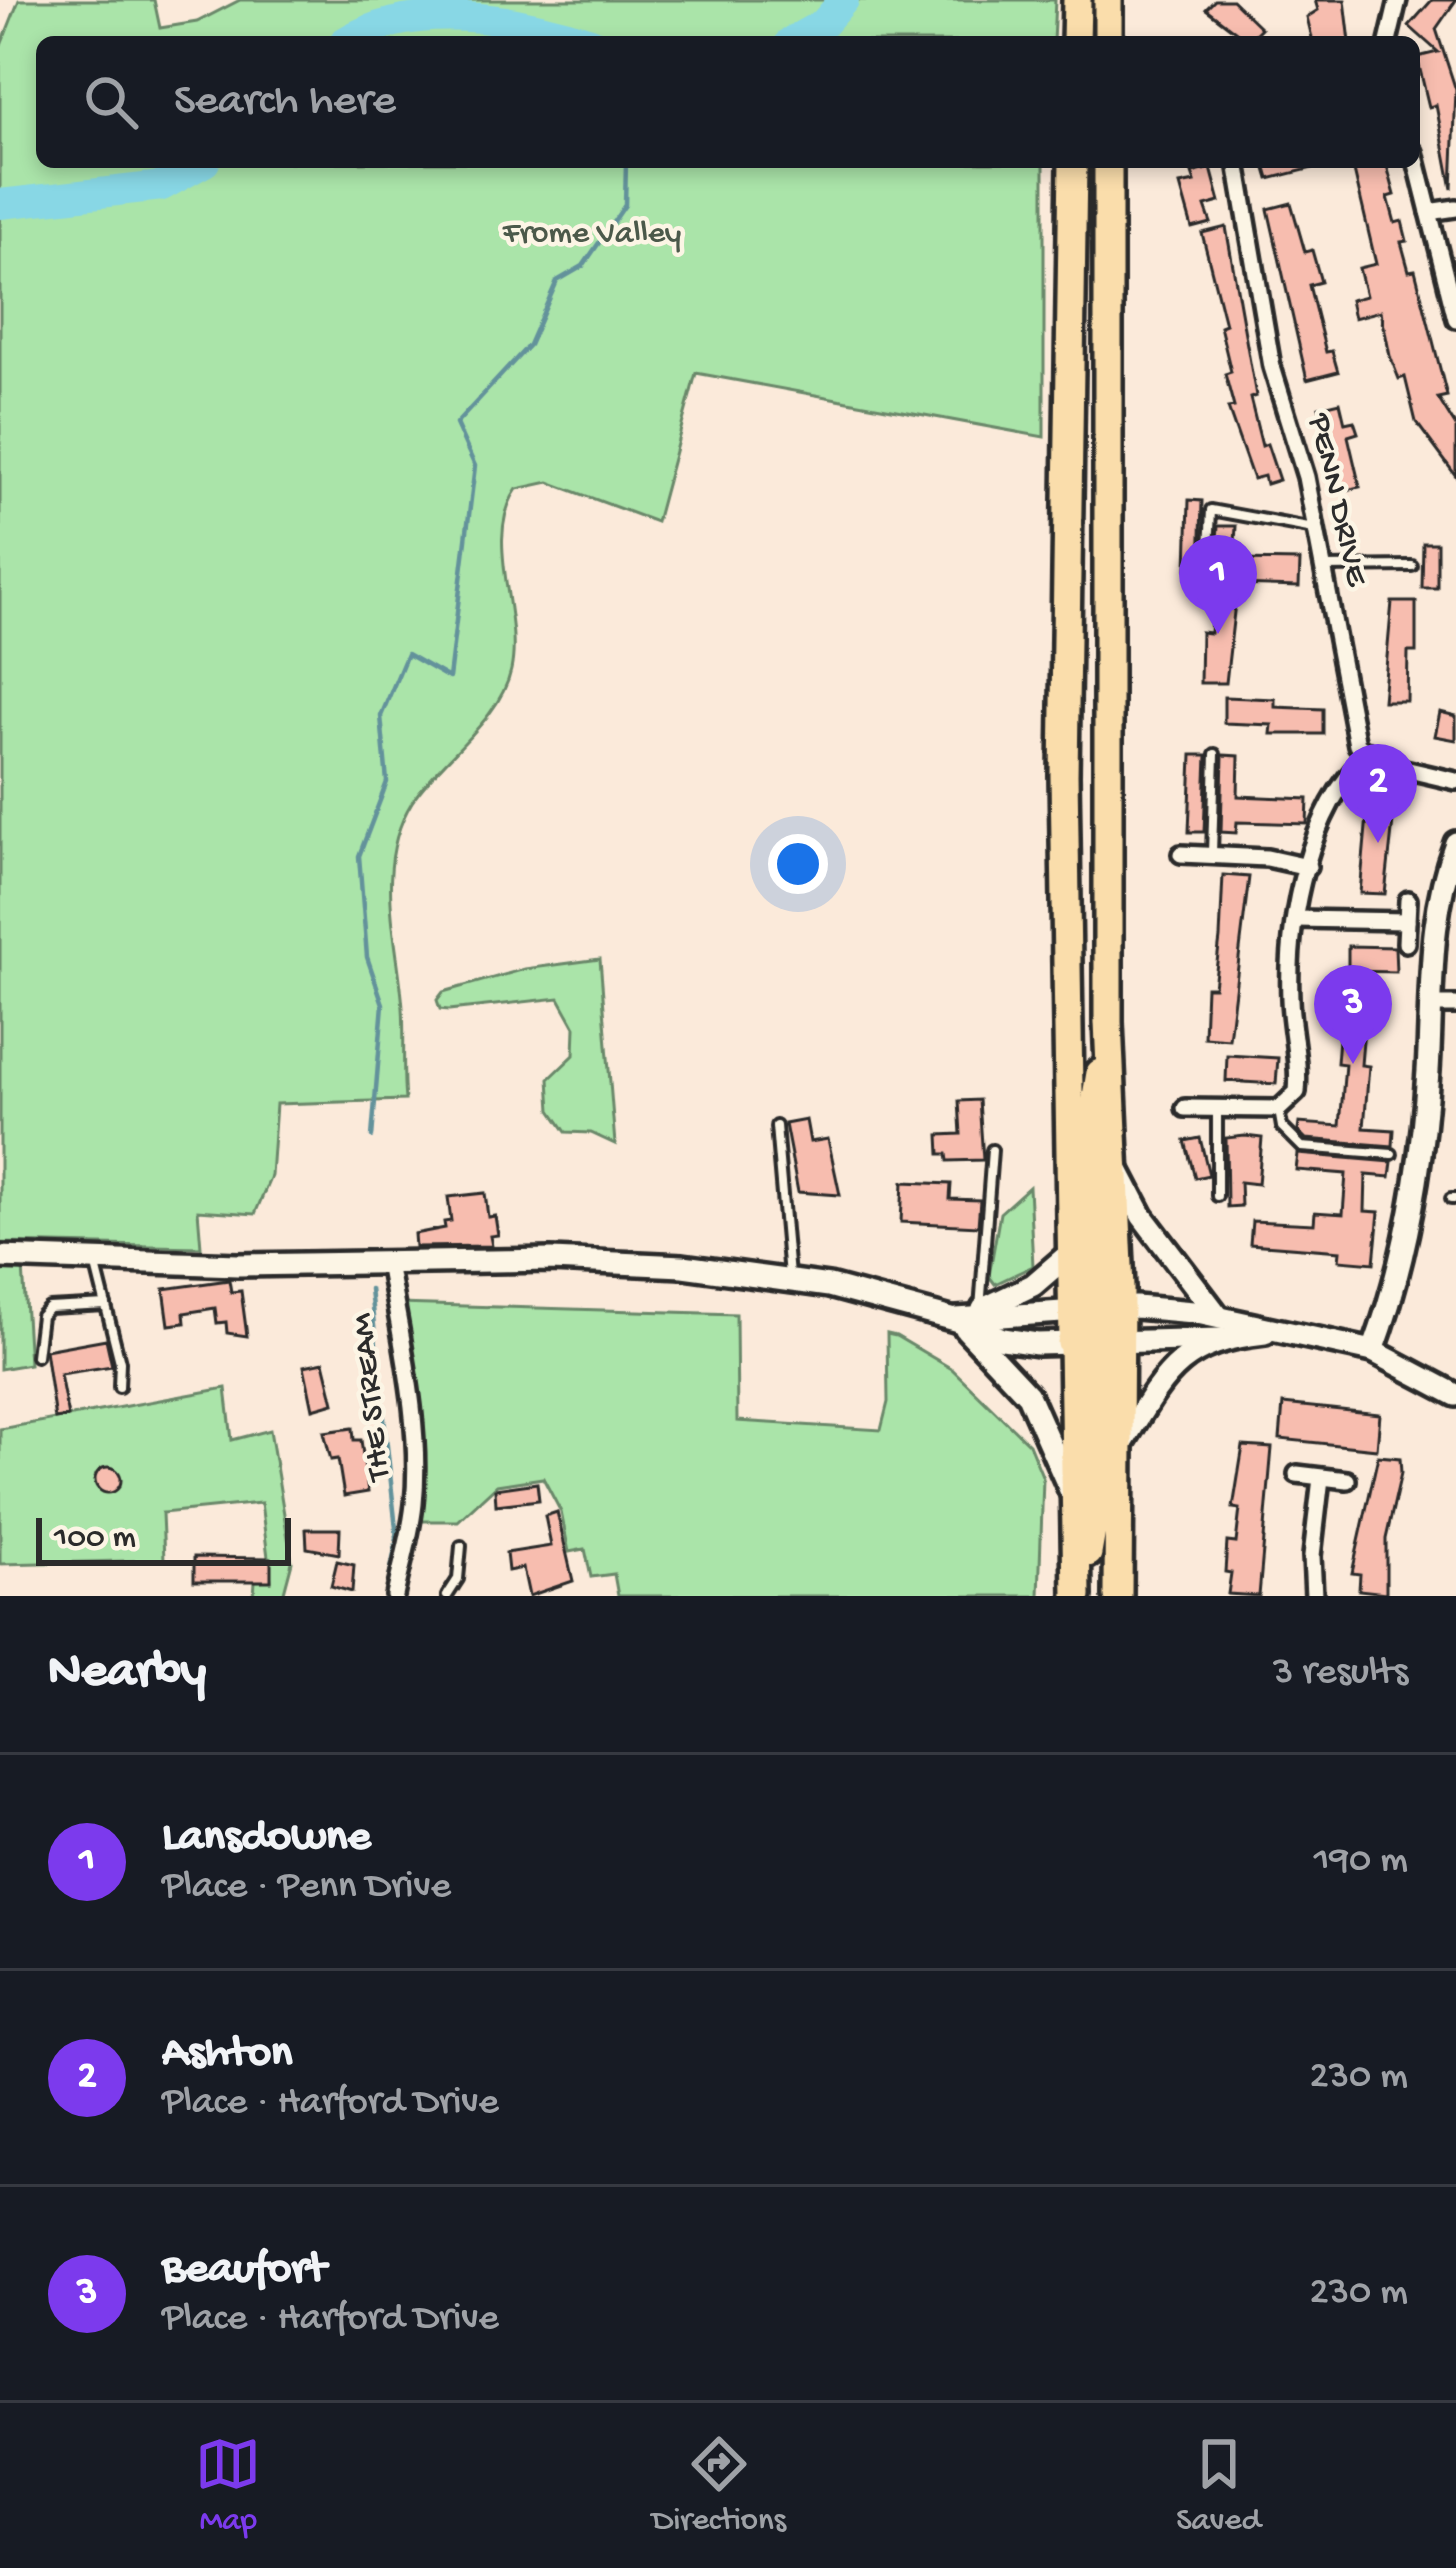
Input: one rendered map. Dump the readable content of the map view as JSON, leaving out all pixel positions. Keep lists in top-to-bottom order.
{
  "streets": {
    "street": ["PENN DRIVE", "THE STREAM"]
  },
  "parks": ["Frome Valley"],
  "scale_bar": "100 m",
  "page": {
    "search": "Search here",
    "pins": ["1", "2", "3"],
    "scale": "100 m",
    "heading": ["Nearby", "3 results"],
    "list": [
      {
        "mark": "1",
        "name": "Lansdowne",
        "note": "Place · Penn Drive",
        "value": "190 m"
      },
      {
        "mark": "2",
        "name": "Ashton",
        "note": "Place · Harford Drive",
        "value": "230 m"
      },
      {
        "mark": "3",
        "name": "Beaufort",
        "note": "Place · Harford Drive",
        "value": "230 m"
      }
    ],
    "nav": ["Map", "Directions", "Saved"]
  }
}
